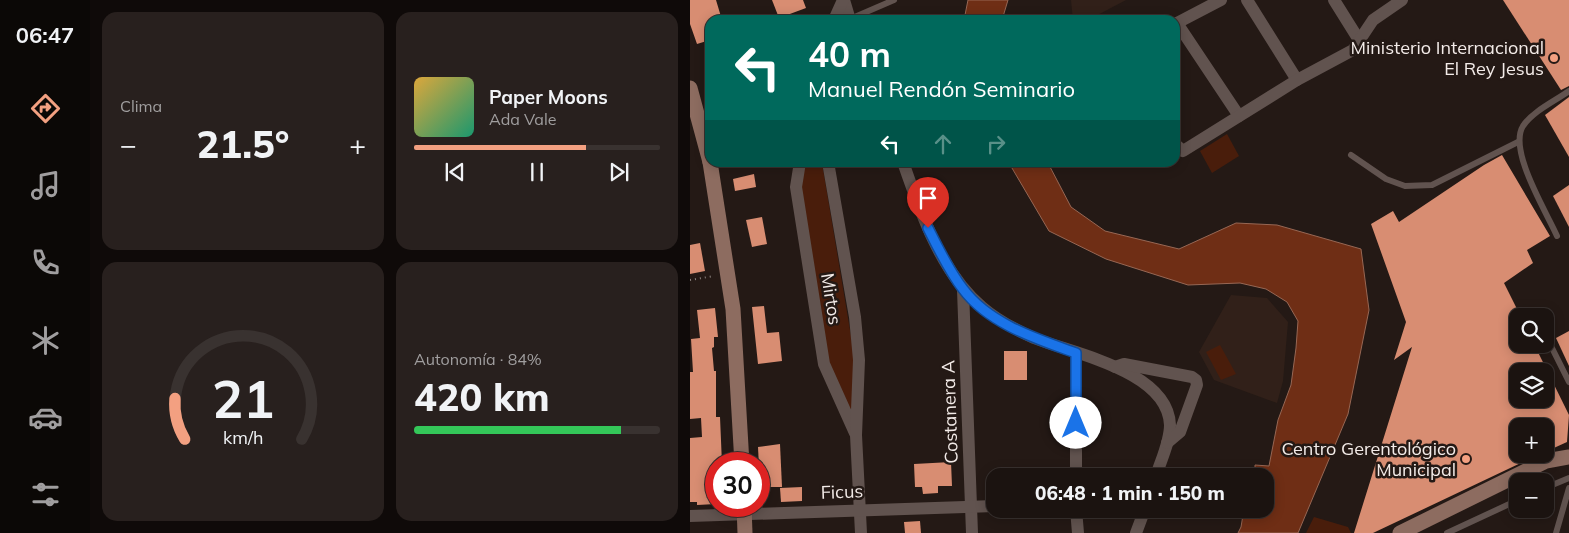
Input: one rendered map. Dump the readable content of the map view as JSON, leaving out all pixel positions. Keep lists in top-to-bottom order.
{
  "streets": {
    "street": ["Mirtos", "Costanera A", "Ficus"]
  },
  "crossings": [
    ["Mirtos", "Ficus"],
    ["Costanera A", "Ficus"]
  ],
  "places": ["Ministerio Internacional El Rey Jesus", "Centro Gerentológico Municipal"],
  "page": {
    "tabs": "06:47",
    "tile": [
      "Clima",
      ["Autonomía · 84%", "420 km"]
    ],
    "turn": ["40 m", "Manuel Rendón Seminario"],
    "song": ["Paper Moons", "Ada Vale"],
    "heat": ["−", "21.5°", "+"],
    "map_buttons": ["+", "−"],
    "limit": "30",
    "trip": "06:48 · 1 min · 150 m",
    "gauge": ["21", "km/h"]
  }
}
